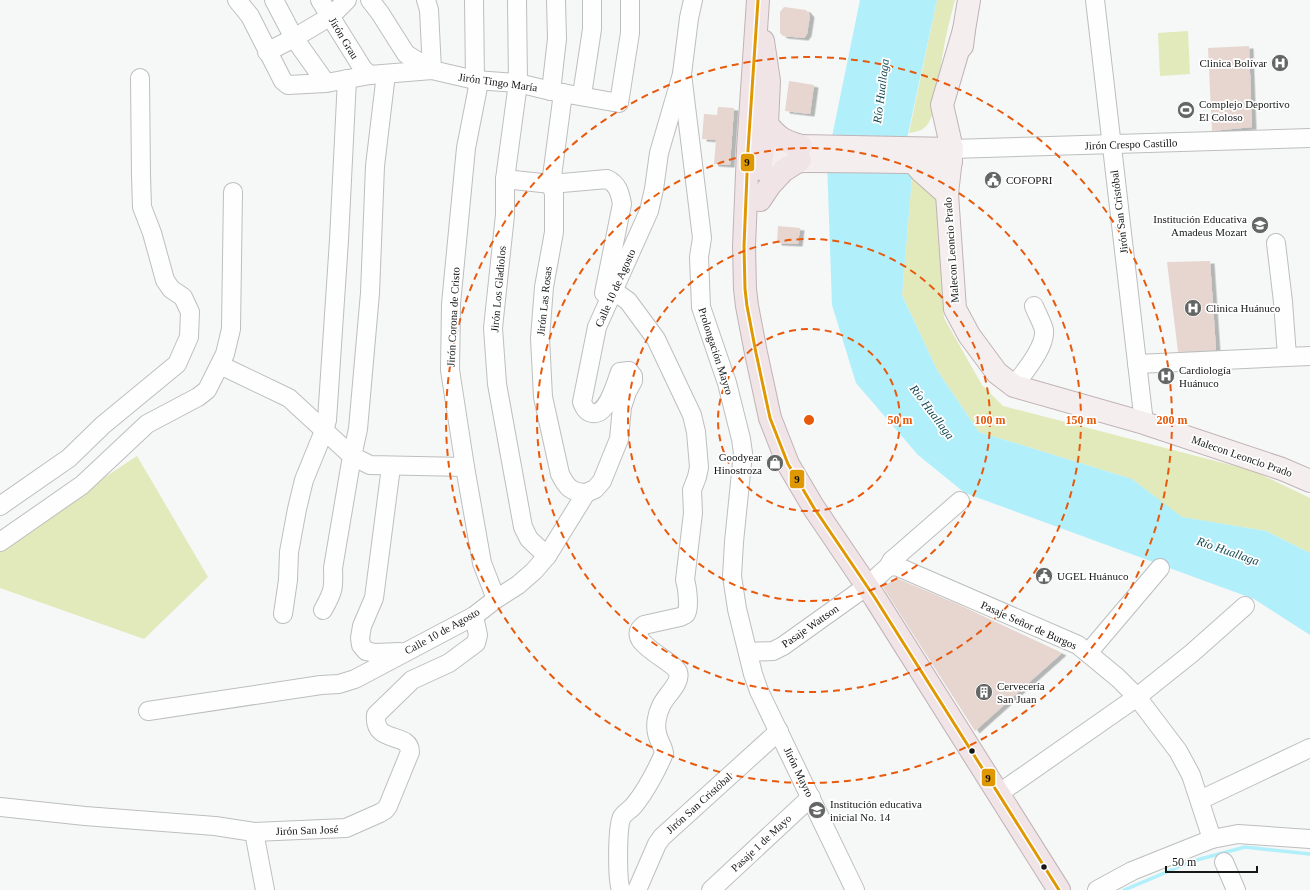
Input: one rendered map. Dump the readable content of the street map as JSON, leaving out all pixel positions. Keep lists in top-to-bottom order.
{
  "streets": {
    "main road": ["Malecon Leoncio Prado"],
    "street": [
      "Jirón Grau",
      "Jirón Tingo María",
      "Jirón Crespo Castillo",
      "Jirón San Cristóbal",
      "Calle 10 de Agosto",
      "Jirón Los Gladiolos",
      "Jirón Las Rosas",
      "Jirón Corona de Cristo",
      "Prolongación Mayro",
      "Pasaje Señor de Burgos",
      "Pasaje Wattson",
      "Jirón Mayro",
      "Jirón San José",
      "Pasaje 1 de Mayo"
    ]
  },
  "crossings": [
    ["Jirón Grau", "Jirón Tingo María"],
    ["Jirón Tingo María", "Jirón Los Gladiolos"],
    ["Jirón Tingo María", "Jirón Las Rosas"],
    ["Jirón Tingo María", "Jirón Corona de Cristo"],
    ["Jirón Crespo Castillo", "Jirón San Cristóbal"],
    ["Jirón Crespo Castillo", "Malecon Leoncio Prado"],
    ["Jirón San Cristóbal", "Malecon Leoncio Prado"],
    ["Jirón San Cristóbal", "Jirón Mayro"],
    ["Calle 10 de Agosto", "Jirón Los Gladiolos"],
    ["Calle 10 de Agosto", "Jirón Las Rosas"],
    ["Calle 10 de Agosto", "Jirón Corona de Cristo"],
    ["Calle 10 de Agosto", "Prolongación Mayro"],
    ["Calle 10 de Agosto", "Jirón San José"],
    ["Prolongación Mayro", "Pasaje Wattson"],
    ["Prolongación Mayro", "Jirón Mayro"],
    ["Pasaje Wattson", "Jirón Mayro"],
    ["Jirón Mayro", "Pasaje 1 de Mayo"]
  ],
  "water": ["Río Huallaga"],
  "places": {
    "hospital": ["Clinica Bolívar", "Clinica Huánuco", "Cardiología Huánuco"],
    "sports": ["Complejo Deportivo El Coloso"],
    "public building": ["COFOPRI", "UGEL Huánuco"],
    "school or university": ["Institución Educativa Amadeus Mozart", "Institución educativa inicial No. 14"],
    "shop": ["Goodyear Hinostroza"],
    "building": ["Cervecería San Juan"]
  },
  "lines": ["transit line 9"],
  "scale_bar": "50 m",
  "rings": [
    "50 m",
    "100 m",
    "150 m",
    "200 m"
  ]
}
